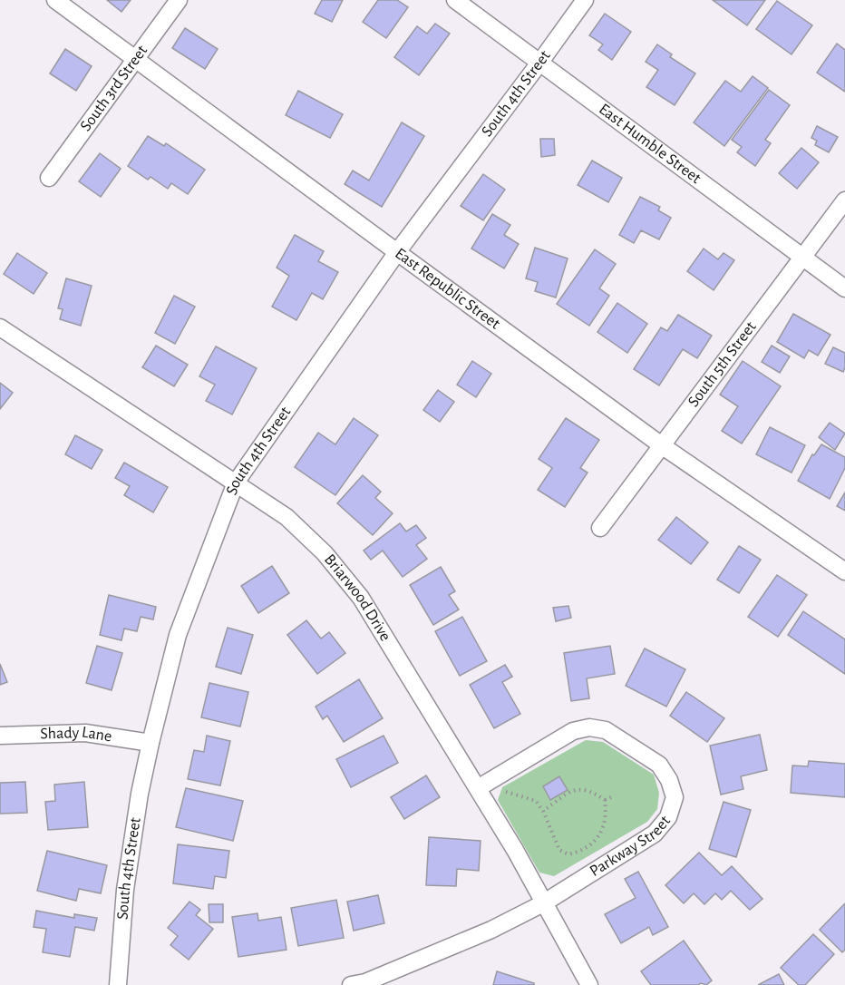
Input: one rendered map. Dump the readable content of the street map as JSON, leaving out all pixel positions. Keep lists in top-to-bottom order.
{
  "streets": {
    "street": [
      "South 3rd Street",
      "South 4th Street",
      "East Humble Street",
      "East Republic Street",
      "South 5th Street",
      "Briarwood Drive",
      "Shady Lane",
      "Parkway Street"
    ]
  },
  "crossings": [
    ["South 3rd Street", "East Republic Street"],
    ["South 4th Street", "East Humble Street"],
    ["South 4th Street", "East Republic Street"],
    ["South 4th Street", "Briarwood Drive"],
    ["South 4th Street", "Shady Lane"],
    ["East Humble Street", "South 5th Street"],
    ["East Republic Street", "South 5th Street"],
    ["Briarwood Drive", "Parkway Street"]
  ]
}
